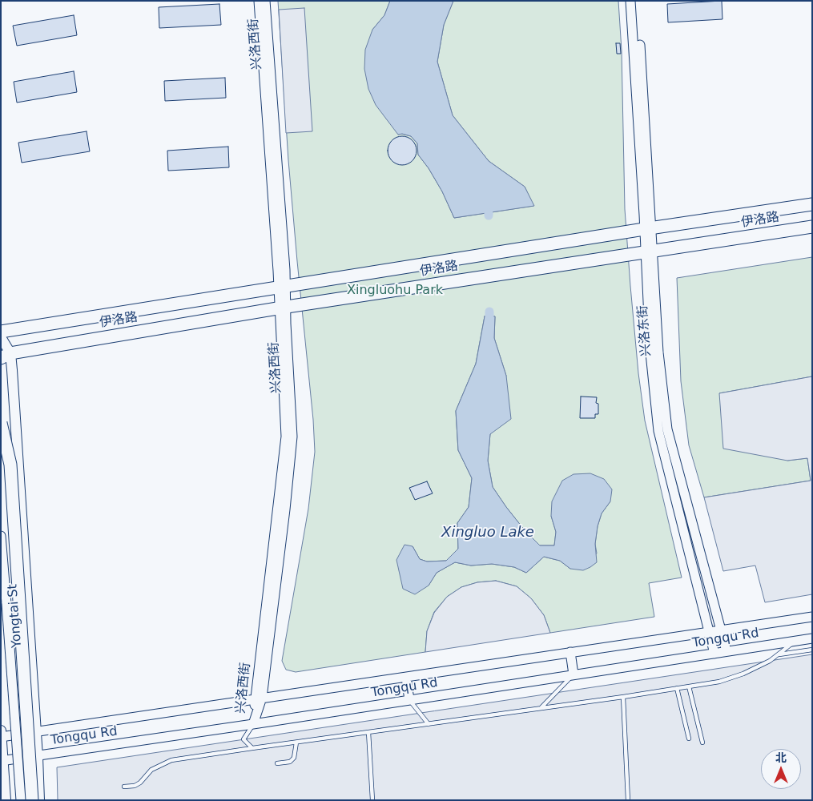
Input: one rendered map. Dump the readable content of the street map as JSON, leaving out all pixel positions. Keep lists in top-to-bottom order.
{
  "streets": {
    "main road": ["伊洛路", "Yongtai St"],
    "street": ["兴洛西街", "兴洛东街", "Tongqu Rd"]
  },
  "crossings": [
    ["兴洛西街", "伊洛路"],
    ["兴洛西街", "Tongqu Rd"],
    ["伊洛路", "兴洛东街"],
    ["伊洛路", "Yongtai St"],
    ["兴洛东街", "Tongqu Rd"],
    ["Yongtai St", "Tongqu Rd"]
  ],
  "water": ["Xingluo Lake"],
  "parks": ["Xingluohu Park"],
  "north": "top"
}
